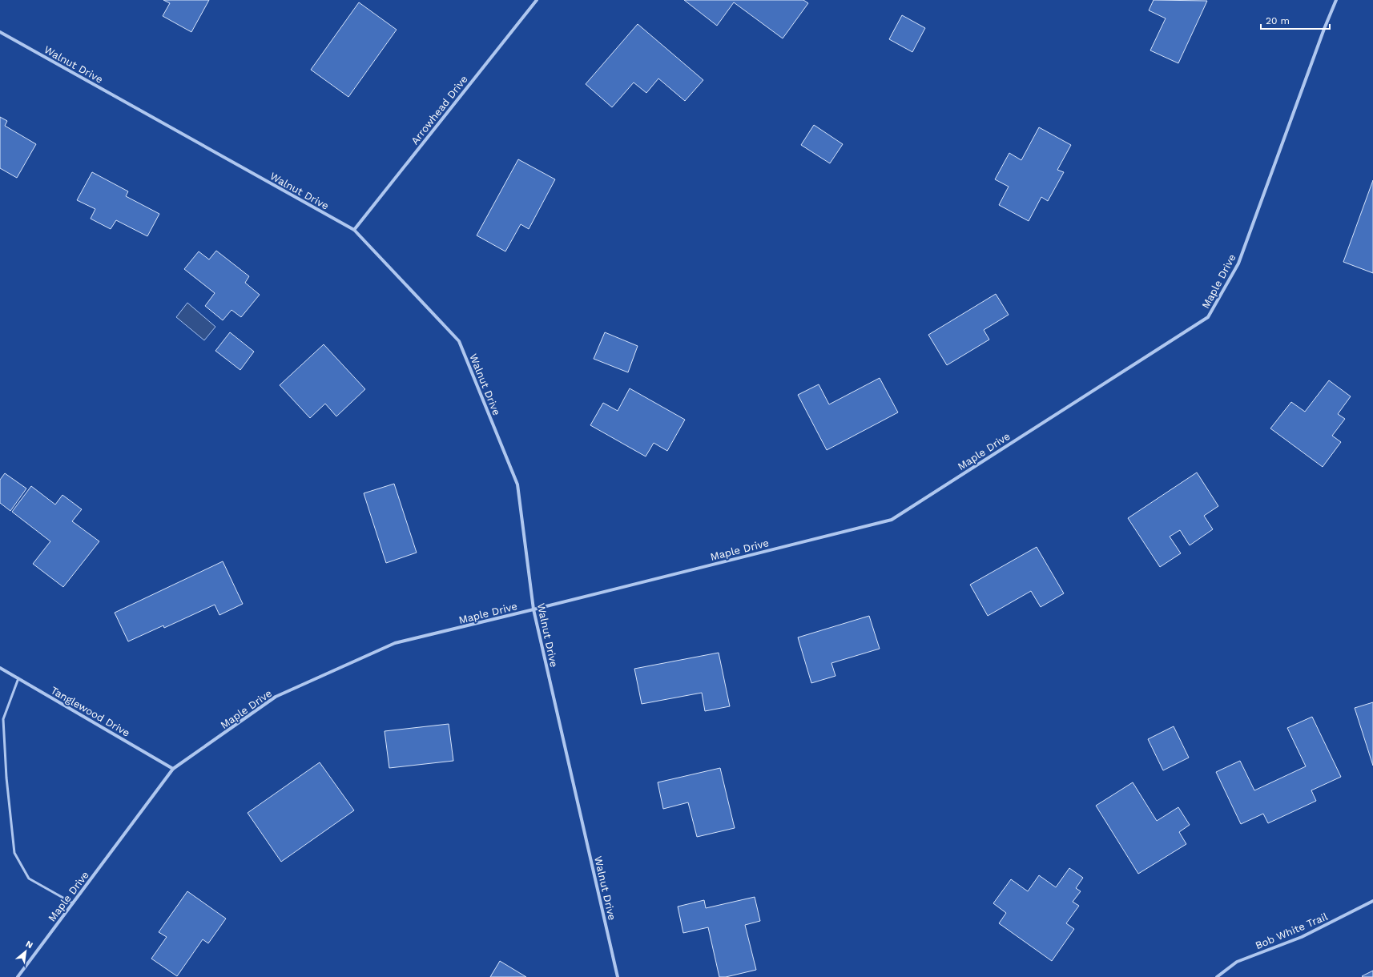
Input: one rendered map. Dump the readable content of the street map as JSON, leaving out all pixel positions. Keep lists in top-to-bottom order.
{
  "streets": {
    "street": [
      "Walnut Drive",
      "Arrowhead Drive",
      "Maple Drive",
      "Tanglewood Drive",
      "Bob White Trail"
    ]
  },
  "crossings": [
    ["Walnut Drive", "Arrowhead Drive"],
    ["Walnut Drive", "Maple Drive"],
    ["Maple Drive", "Tanglewood Drive"]
  ],
  "scale_bar": "20 m",
  "north": "top right"
}
